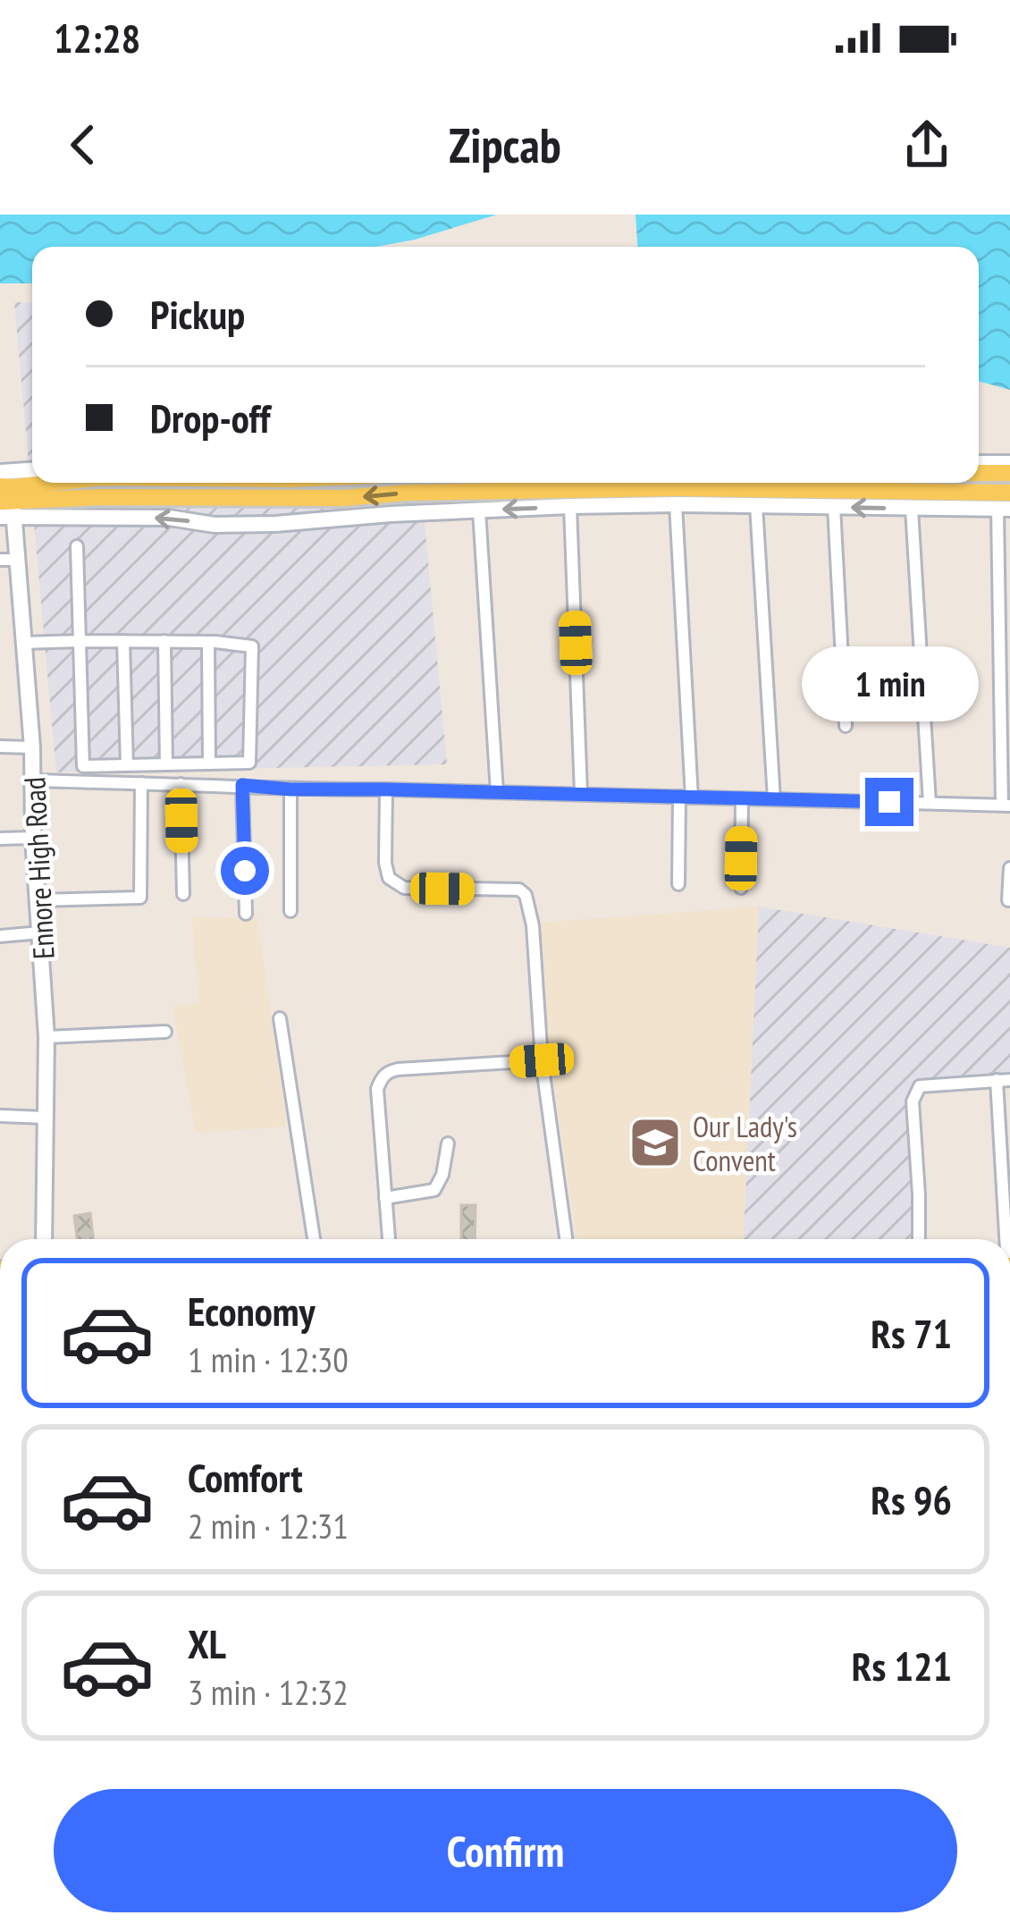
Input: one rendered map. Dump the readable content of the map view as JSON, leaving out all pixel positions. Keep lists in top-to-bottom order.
{
  "streets": {
    "street": ["Ennore High Road"]
  },
  "places": {
    "school or university": ["Our Lady's Convent"]
  },
  "page": {
    "status": "12:28",
    "header": "Zipcab",
    "banner": ["Pickup", "Drop-off"],
    "bubble": "1 min",
    "list": [
      {
        "name": "Economy",
        "note": "1 min · 12:30",
        "value": "Rs 71"
      },
      {
        "name": "Comfort",
        "note": "2 min · 12:31",
        "value": "Rs 96"
      },
      {
        "name": "XL",
        "note": "3 min · 12:32",
        "value": "Rs 121"
      }
    ],
    "buttons": "Confirm"
  }
}
